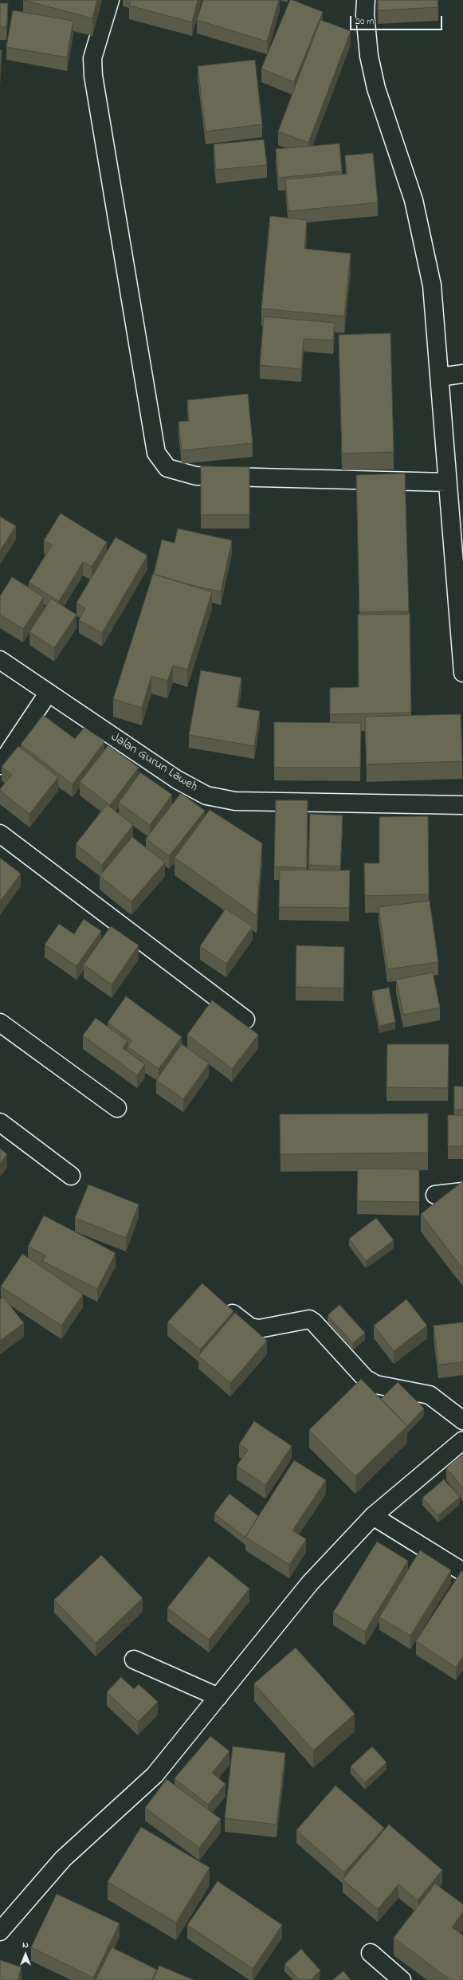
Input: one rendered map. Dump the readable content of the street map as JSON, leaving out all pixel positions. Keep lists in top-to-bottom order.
{
  "streets": {
    "street": ["Jalan Gurun Laweh"]
  },
  "scale_bar": "20 m",
  "north": "top"
}
